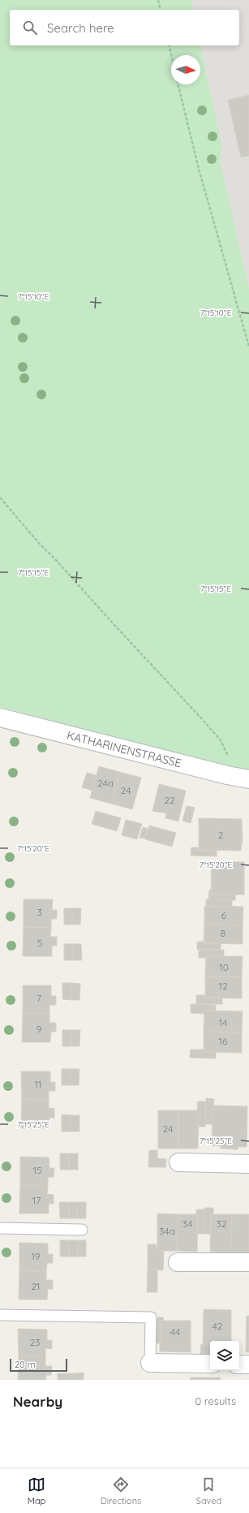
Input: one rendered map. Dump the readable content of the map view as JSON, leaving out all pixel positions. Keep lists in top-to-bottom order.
{
  "streets": {
    "street": ["KATHARINENSTRASSE"]
  },
  "house_numbers": [
    "24a",
    "24",
    "22",
    "2",
    "3",
    "6",
    "8",
    "5",
    "10",
    "12",
    "7",
    "14",
    "9",
    "16",
    "11",
    "24",
    "15",
    "17",
    "34",
    "32",
    "34a",
    "19",
    "21",
    "42",
    "44",
    "23"
  ],
  "scale_bar": "20 m",
  "north": "right",
  "page": {
    "search": "Search here",
    "scale": "20 m",
    "heading": ["Nearby", "0 results"],
    "nav": ["Map", "Directions", "Saved"]
  },
  "coordinates": [
    "7°15'10\"E",
    "7°15'15\"E",
    "7°15'20\"E",
    "7°15'25\"E"
  ]
}
